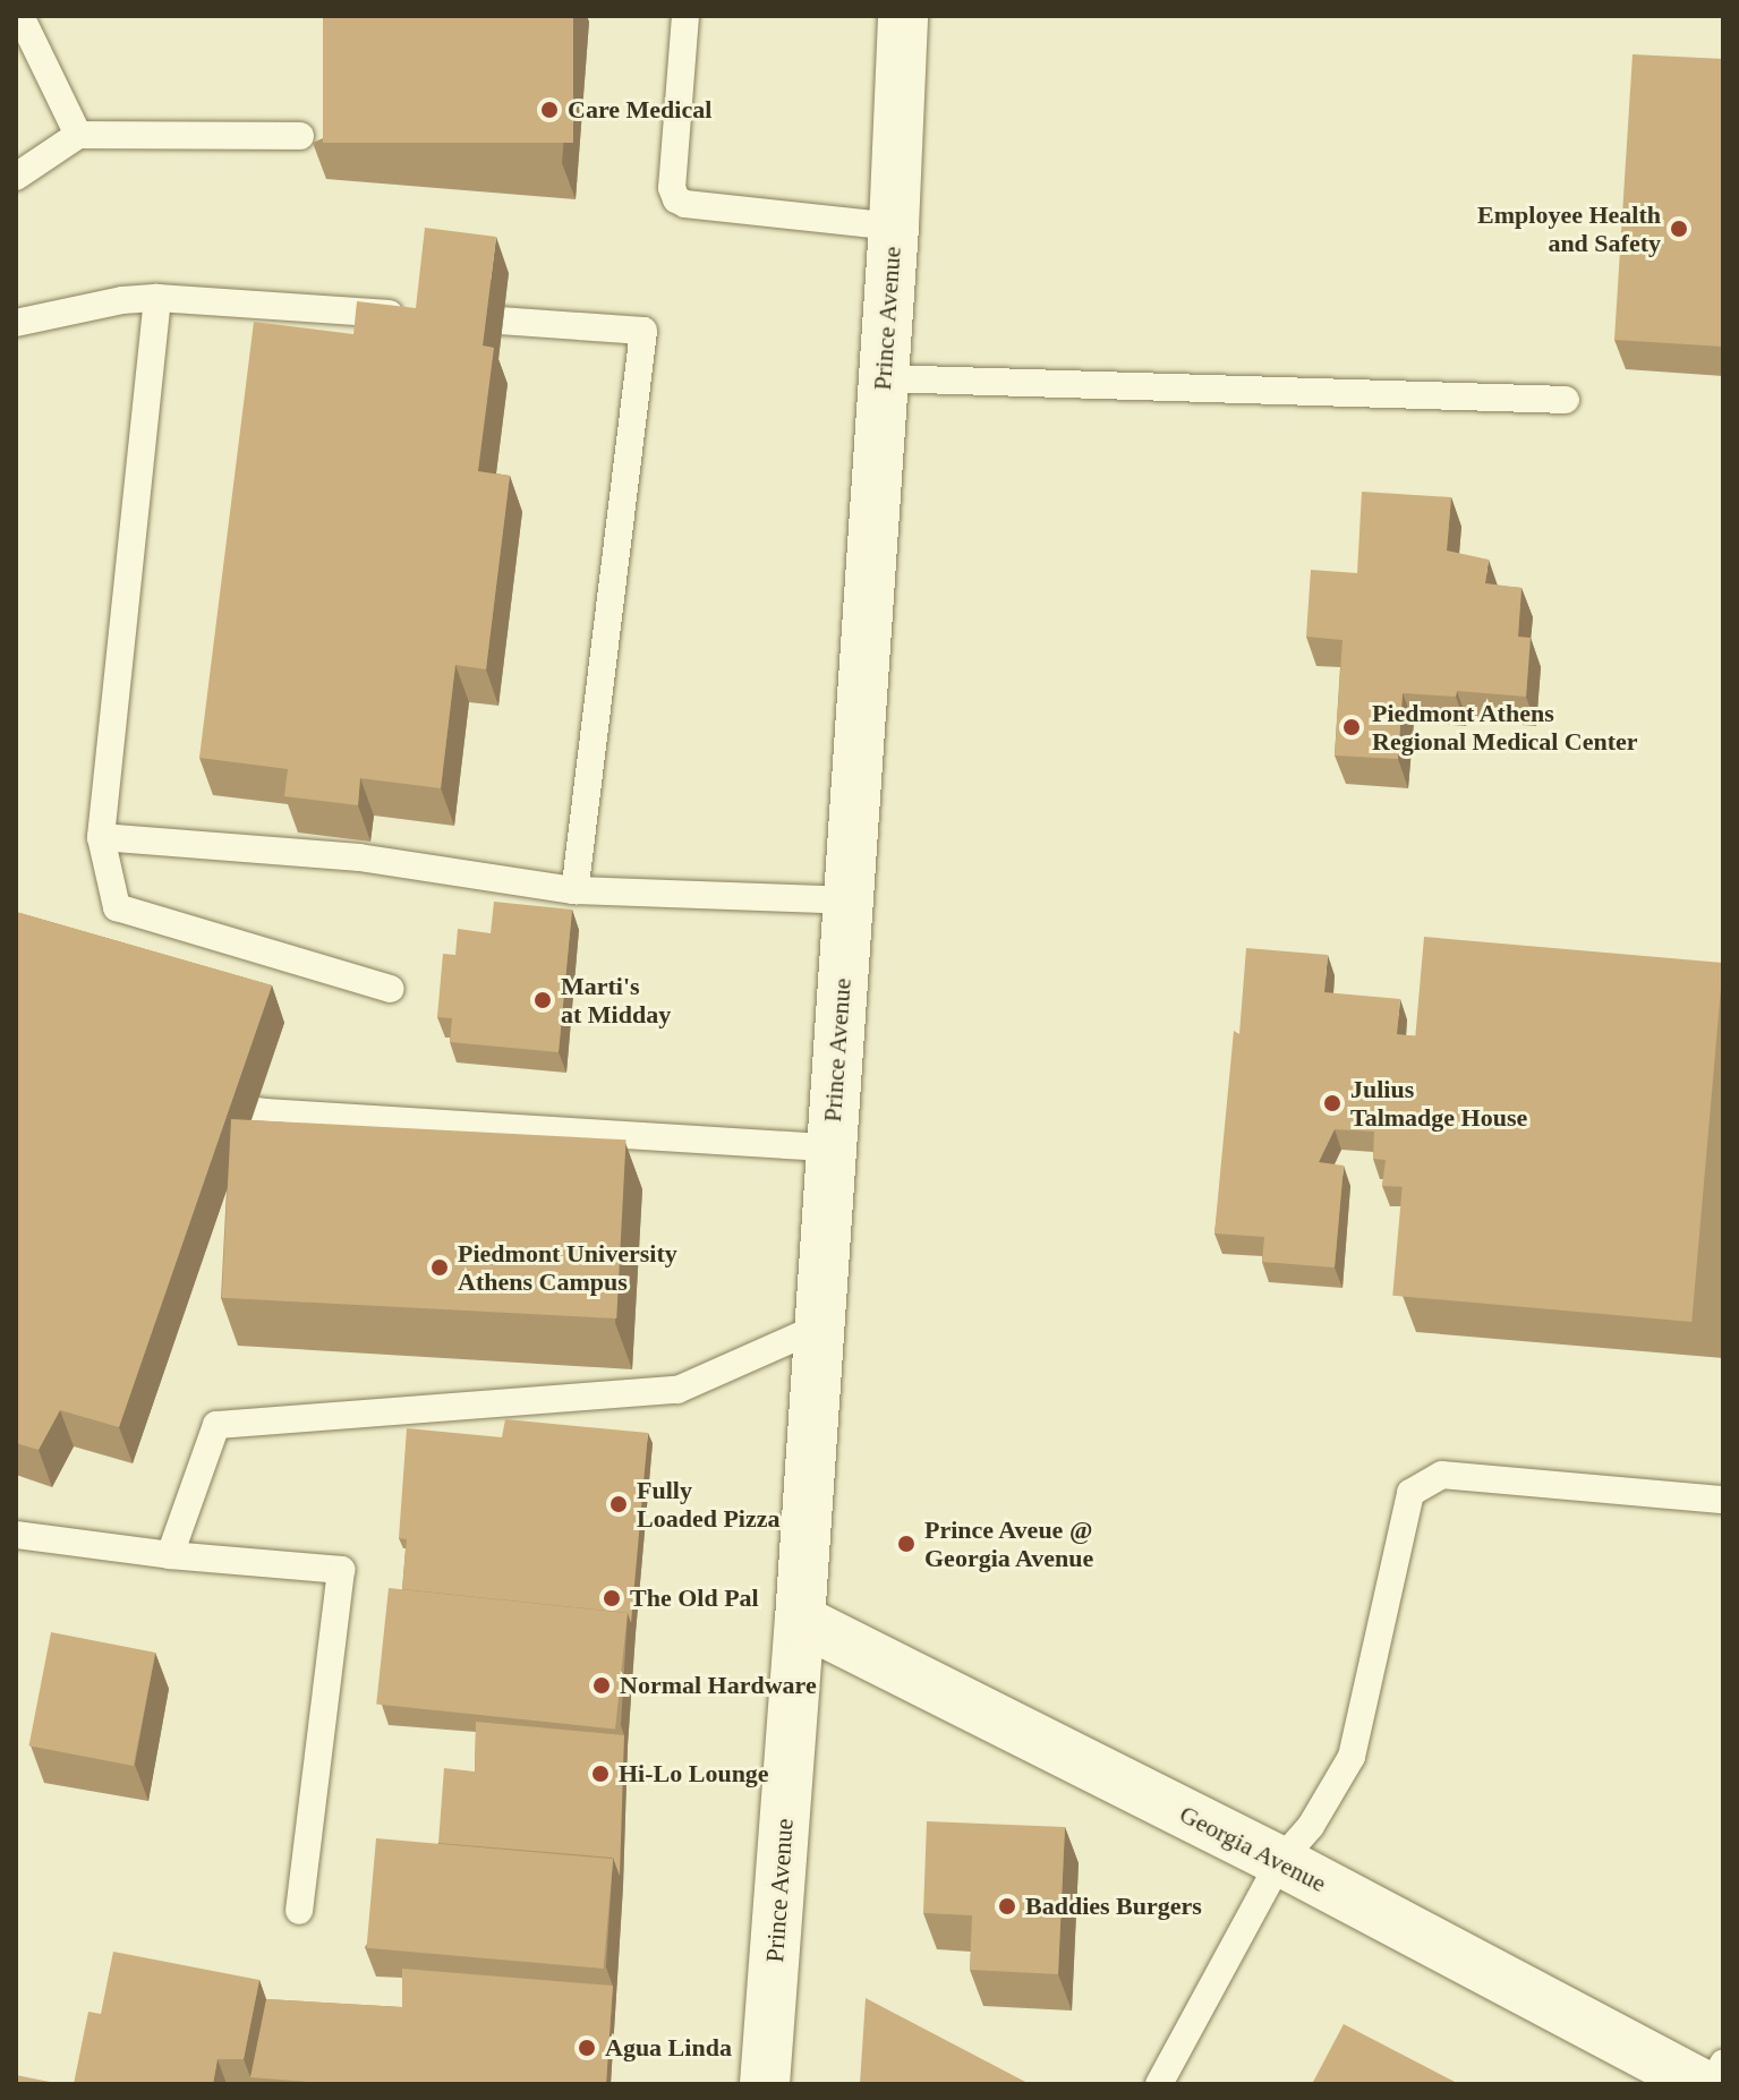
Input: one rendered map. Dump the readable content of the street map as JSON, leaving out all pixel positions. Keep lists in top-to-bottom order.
{
  "streets": {
    "main road": ["Prince Avenue", "Georgia Avenue"]
  },
  "crossings": [
    ["Prince Avenue", "Georgia Avenue"]
  ],
  "places": [
    "Care Medical",
    "Employee Health and Safety",
    "Piedmont Athens Regional Medical Center",
    "Marti's at Midday",
    "Julius Talmadge House",
    "Piedmont University Athens Campus",
    "Fully Loaded Pizza",
    "Prince Aveue @ Georgia Avenue",
    "The Old Pal",
    "Normal Hardware",
    "Hi-Lo Lounge",
    "Baddies Burgers",
    "Agua Linda"
  ]
}
